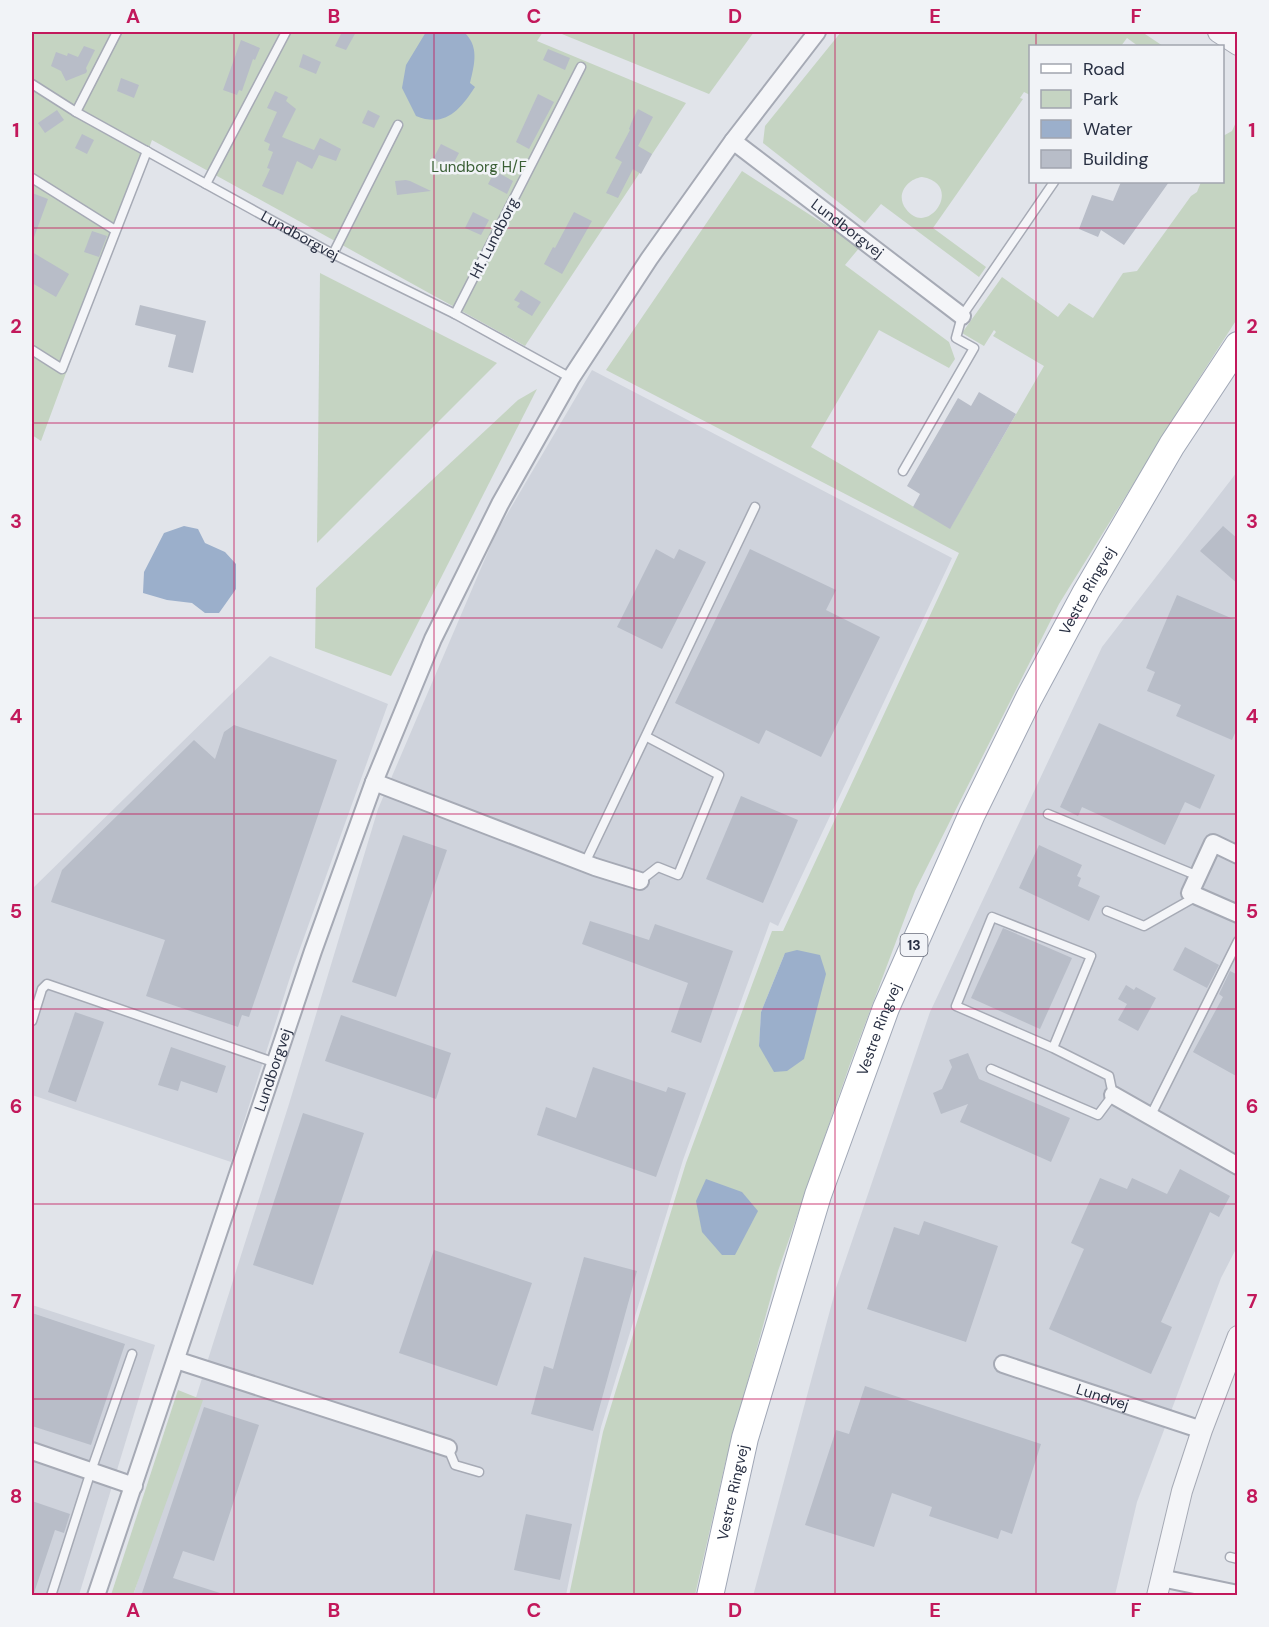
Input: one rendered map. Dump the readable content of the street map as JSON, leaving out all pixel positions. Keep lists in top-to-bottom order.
{
  "streets": {
    "main road": ["Vestre Ringvej", "13"],
    "street": ["Lundborgvej", "Lundvej"],
    "lane": ["Hf. Lundborg"]
  },
  "crossings": [
    ["Lundborgvej", "Hf. Lundborg"]
  ],
  "parks": ["Lundborg H/F"],
  "legend": [
    "Road",
    "Park",
    "Water",
    "Building"
  ],
  "grid": {
    "columns": [
      "A",
      "B",
      "C",
      "D",
      "E",
      "F"
    ],
    "rows": [
      "1",
      "2",
      "3",
      "4",
      "5",
      "6",
      "7",
      "8"
    ]
  }
}
